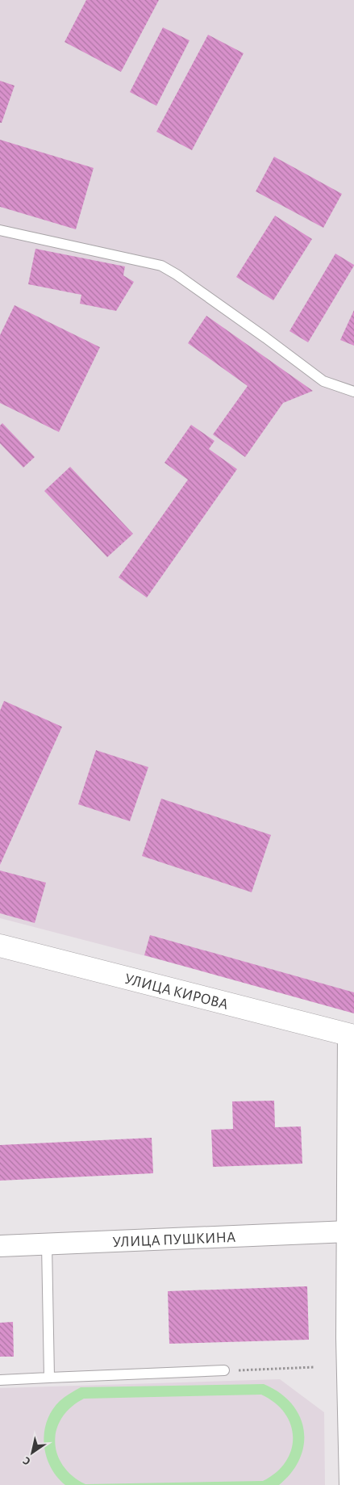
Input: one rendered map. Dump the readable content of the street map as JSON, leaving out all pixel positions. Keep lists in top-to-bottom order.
{
  "streets": {
    "street": ["УЛИЦА КИРОВА", "УЛИЦА ПУШКИНА"]
  },
  "north": "bottom left"
}
